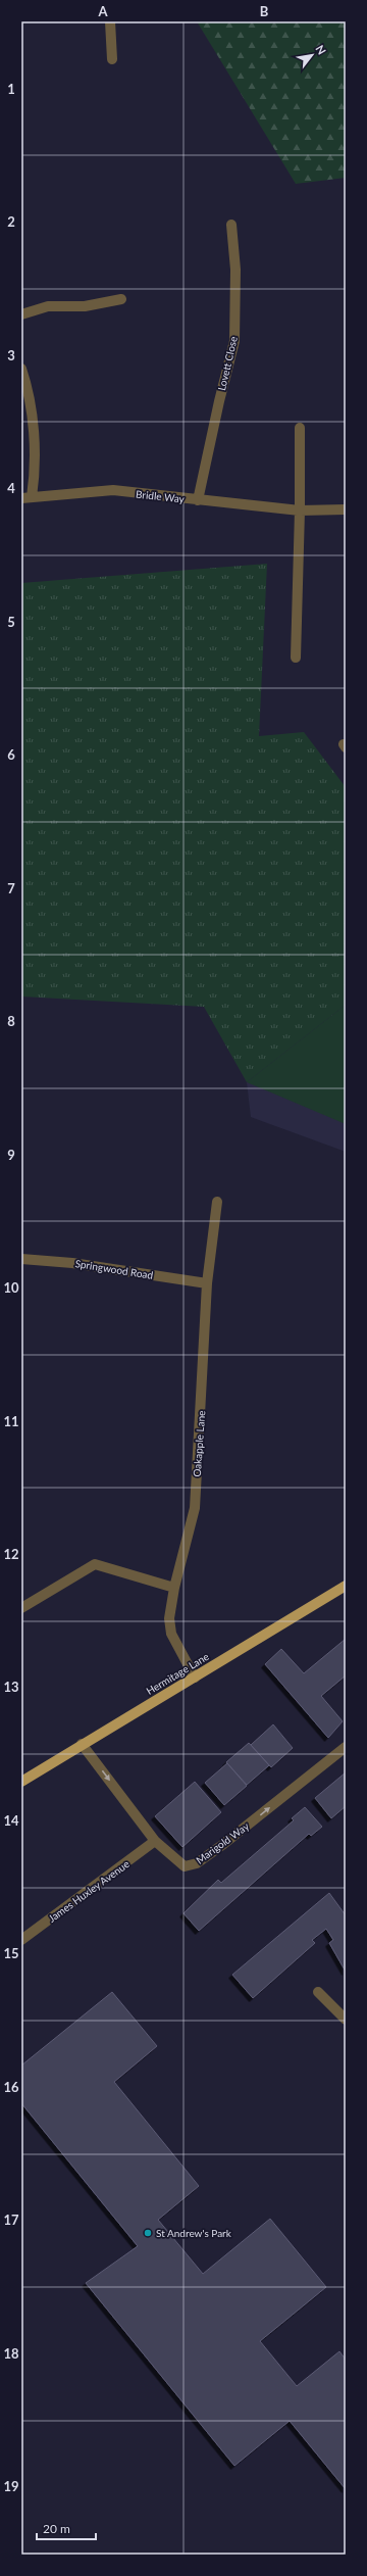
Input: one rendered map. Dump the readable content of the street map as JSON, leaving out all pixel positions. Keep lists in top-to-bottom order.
{
  "streets": {
    "main road": ["Hermitage Lane"],
    "street": [
      "Lovett Close",
      "Bridle Way",
      "Springwood Road",
      "Oakapple Lane",
      "Marigold Way",
      "James Huxley Avenue"
    ]
  },
  "crossings": [
    ["Lovett Close", "Bridle Way"],
    ["Springwood Road", "Oakapple Lane"],
    ["Oakapple Lane", "Hermitage Lane"],
    ["Hermitage Lane", "Marigold Way"],
    ["Marigold Way", "James Huxley Avenue"]
  ],
  "places": ["St Andrew's Park"],
  "scale_bar": "20 m",
  "north": "top right",
  "grid": {
    "columns": ["A", "B"],
    "rows": [
      "1",
      "2",
      "3",
      "4",
      "5",
      "6",
      "7",
      "8",
      "9",
      "10",
      "11",
      "12",
      "13",
      "14",
      "15",
      "16",
      "17",
      "18",
      "19"
    ]
  }
}
